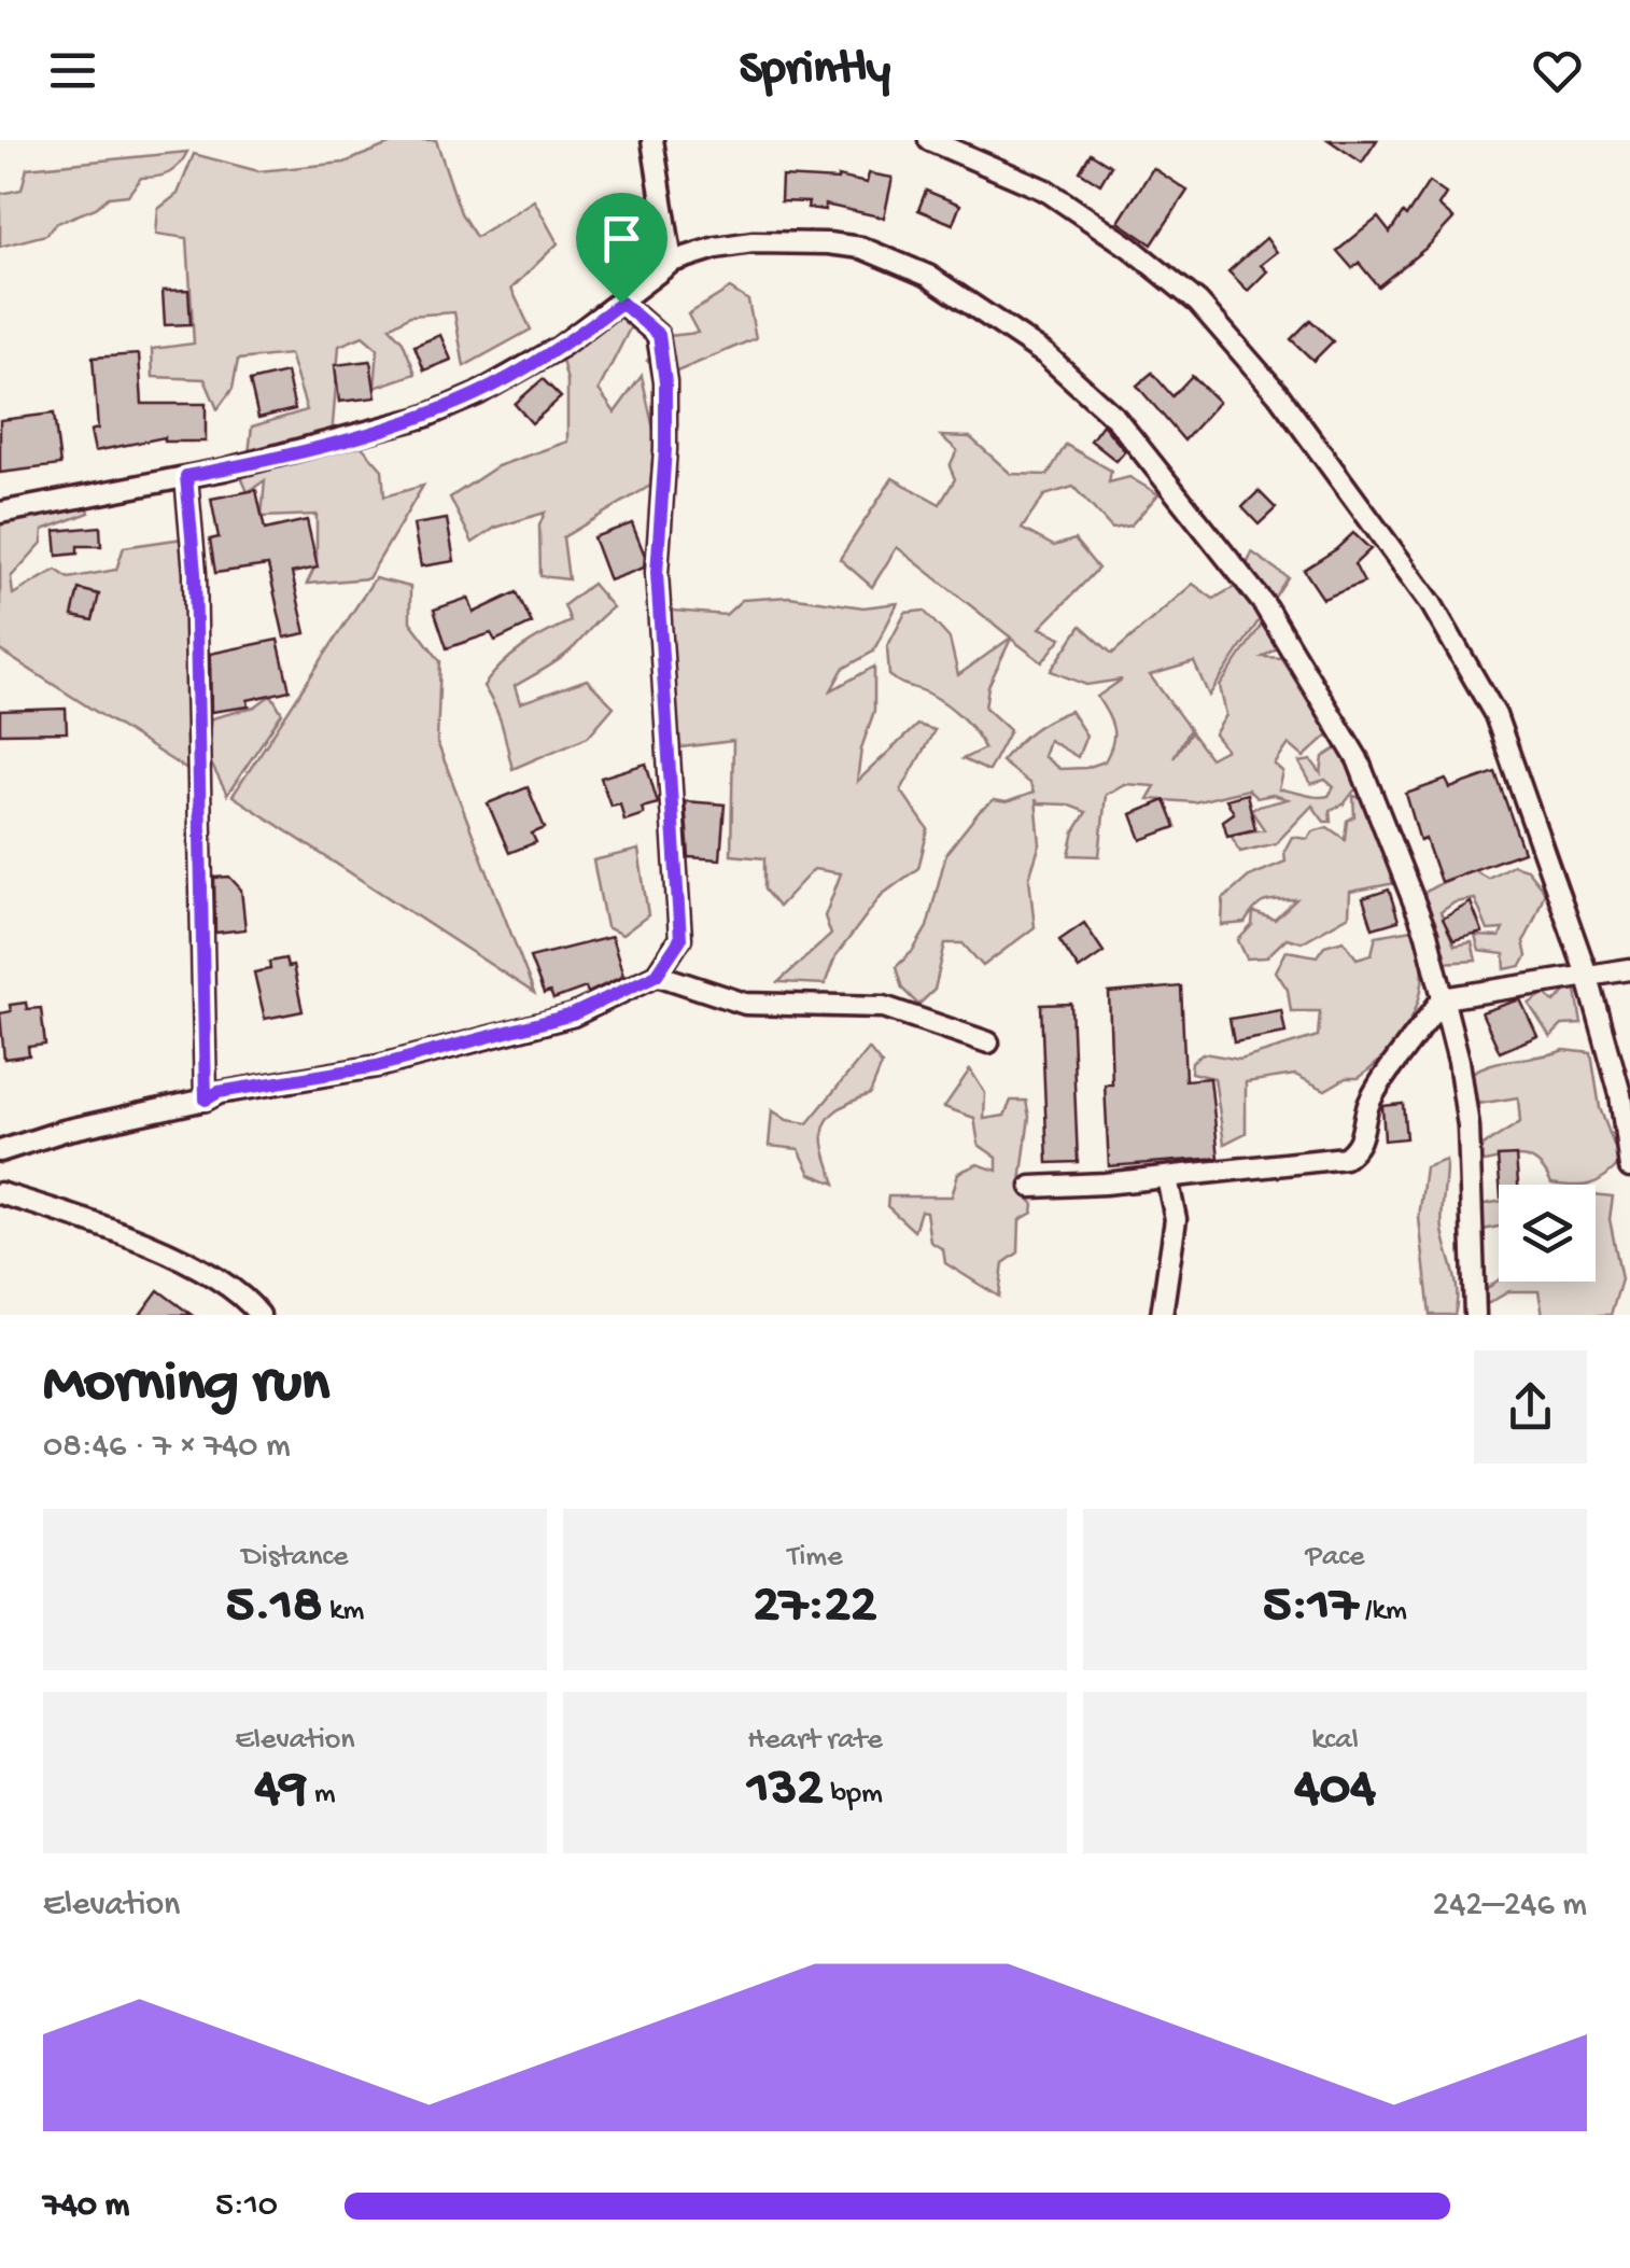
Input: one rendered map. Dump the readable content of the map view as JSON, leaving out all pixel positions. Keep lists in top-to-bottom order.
{
  "page": {
    "header": "Sprintly",
    "heading": ["Morning run", "08:46 · 7 × 740 m"],
    "stats": [
      ["Distance", "5.18 km"],
      ["Time", "27:22"],
      ["Pace", "5:17 /km"],
      ["Elevation", "49 m"],
      ["Heart rate", "132 bpm"],
      ["kcal", "404"]
    ],
    "chart": ["Elevation", "242–246 m"],
    "list": [
      {
        "name": "740 m",
        "note": "5:10"
      }
    ]
  }
}
